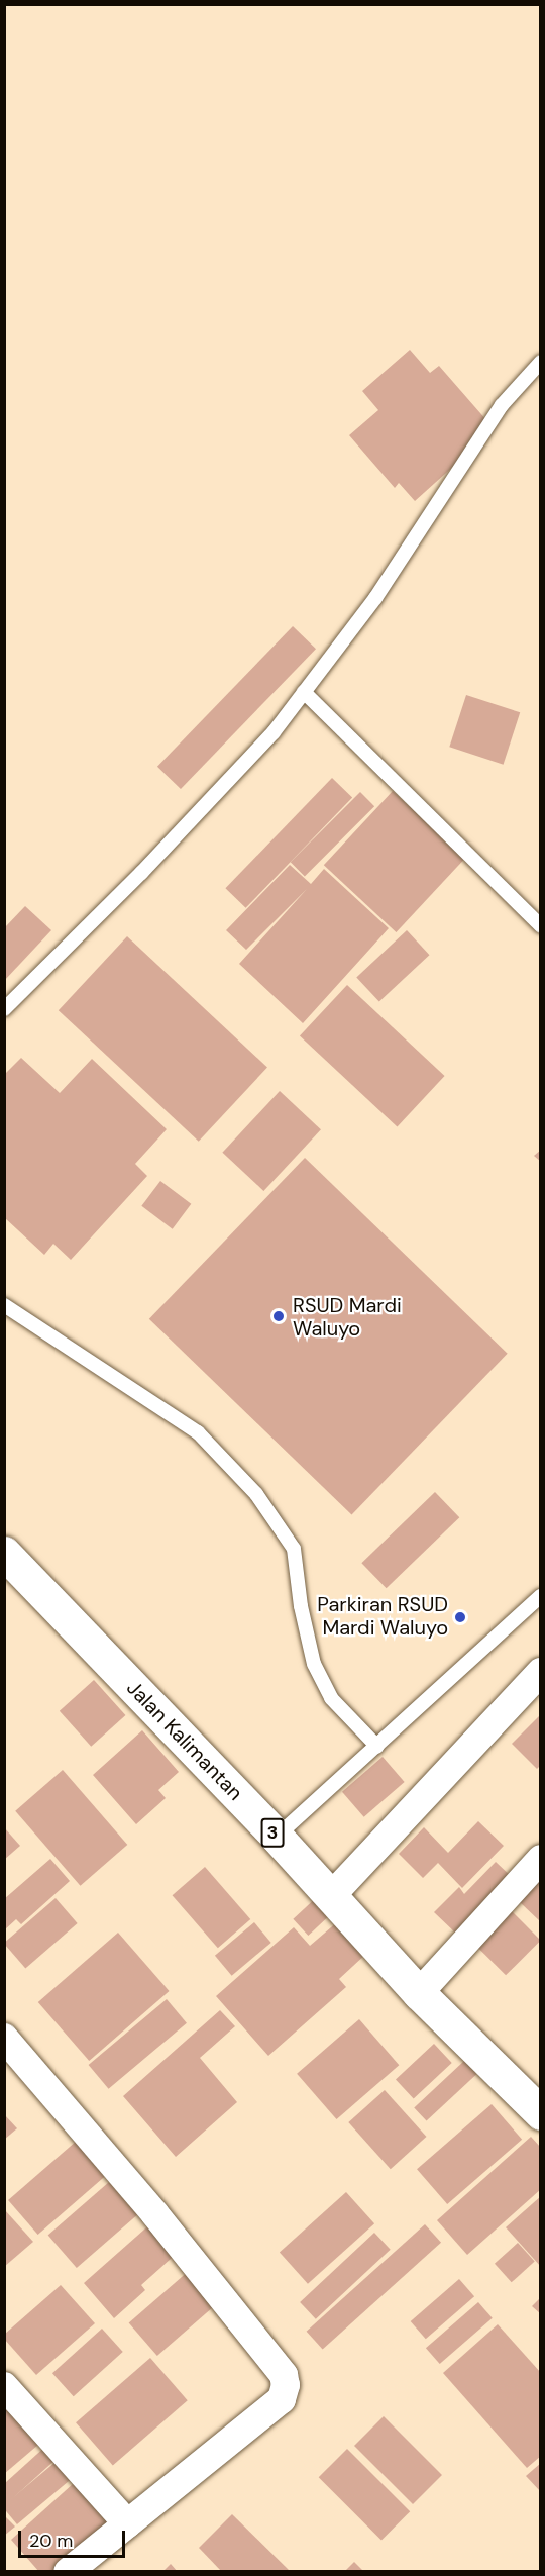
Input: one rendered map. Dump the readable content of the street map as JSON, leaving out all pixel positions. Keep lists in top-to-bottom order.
{
  "streets": {
    "highway": ["Jalan Kalimantan", "3"]
  },
  "places": ["RSUD Mardi Waluyo", "Parkiran RSUD Mardi Waluyo"],
  "scale_bar": "20 m"
}
